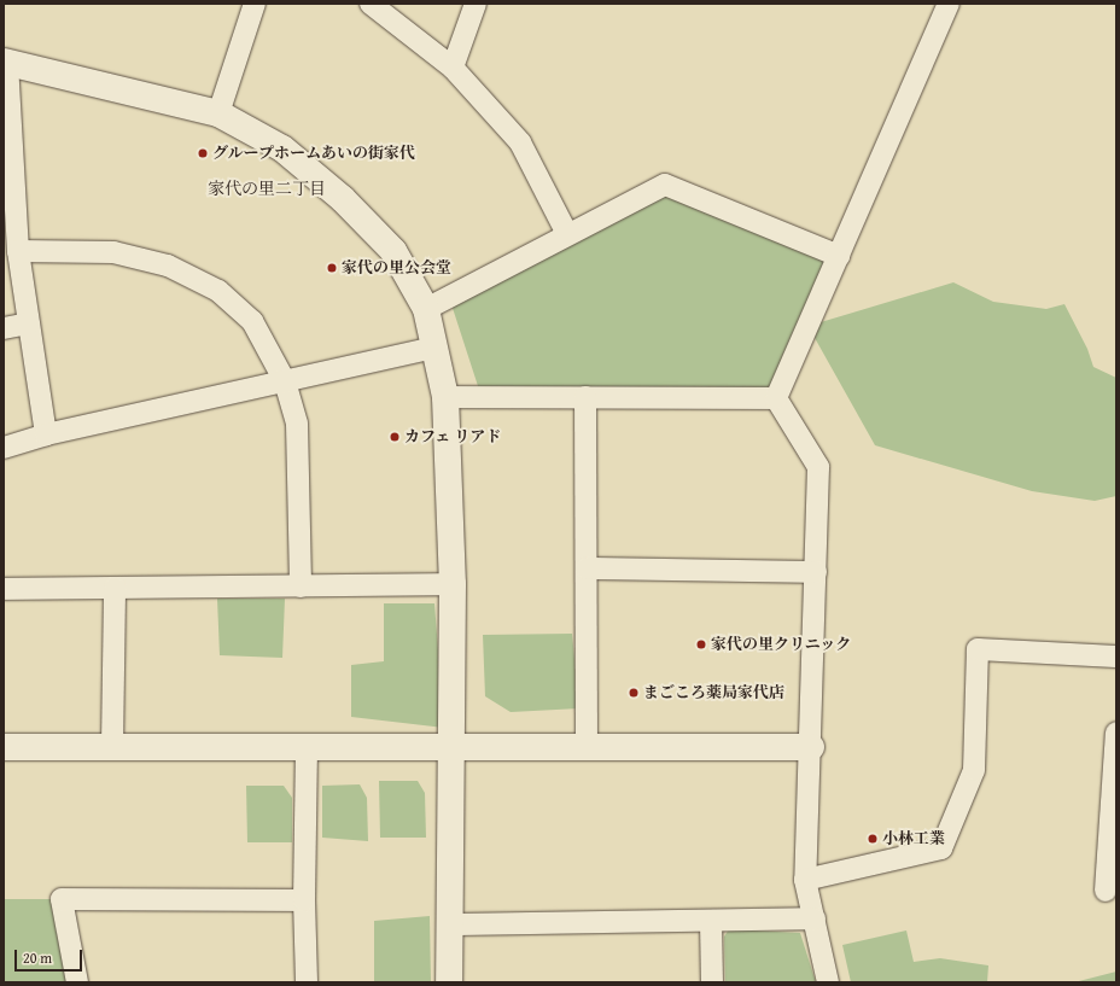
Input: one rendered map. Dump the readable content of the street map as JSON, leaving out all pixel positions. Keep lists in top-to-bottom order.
{
  "districts": ["家代の里二丁目"],
  "places": [
    "グループホームあいの街家代",
    "家代の里公会堂",
    "カフェ リアド",
    "家代の里クリニック",
    "まごころ薬局家代店",
    "小林工業"
  ],
  "scale_bar": "20 m"
}
